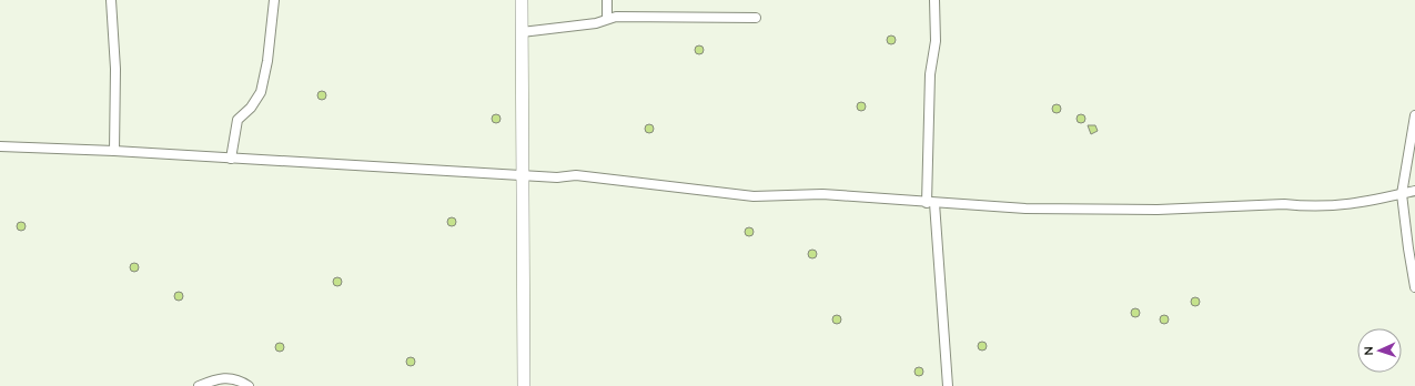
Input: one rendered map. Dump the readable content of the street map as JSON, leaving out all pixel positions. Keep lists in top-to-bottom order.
{
  "north": "left"
}
